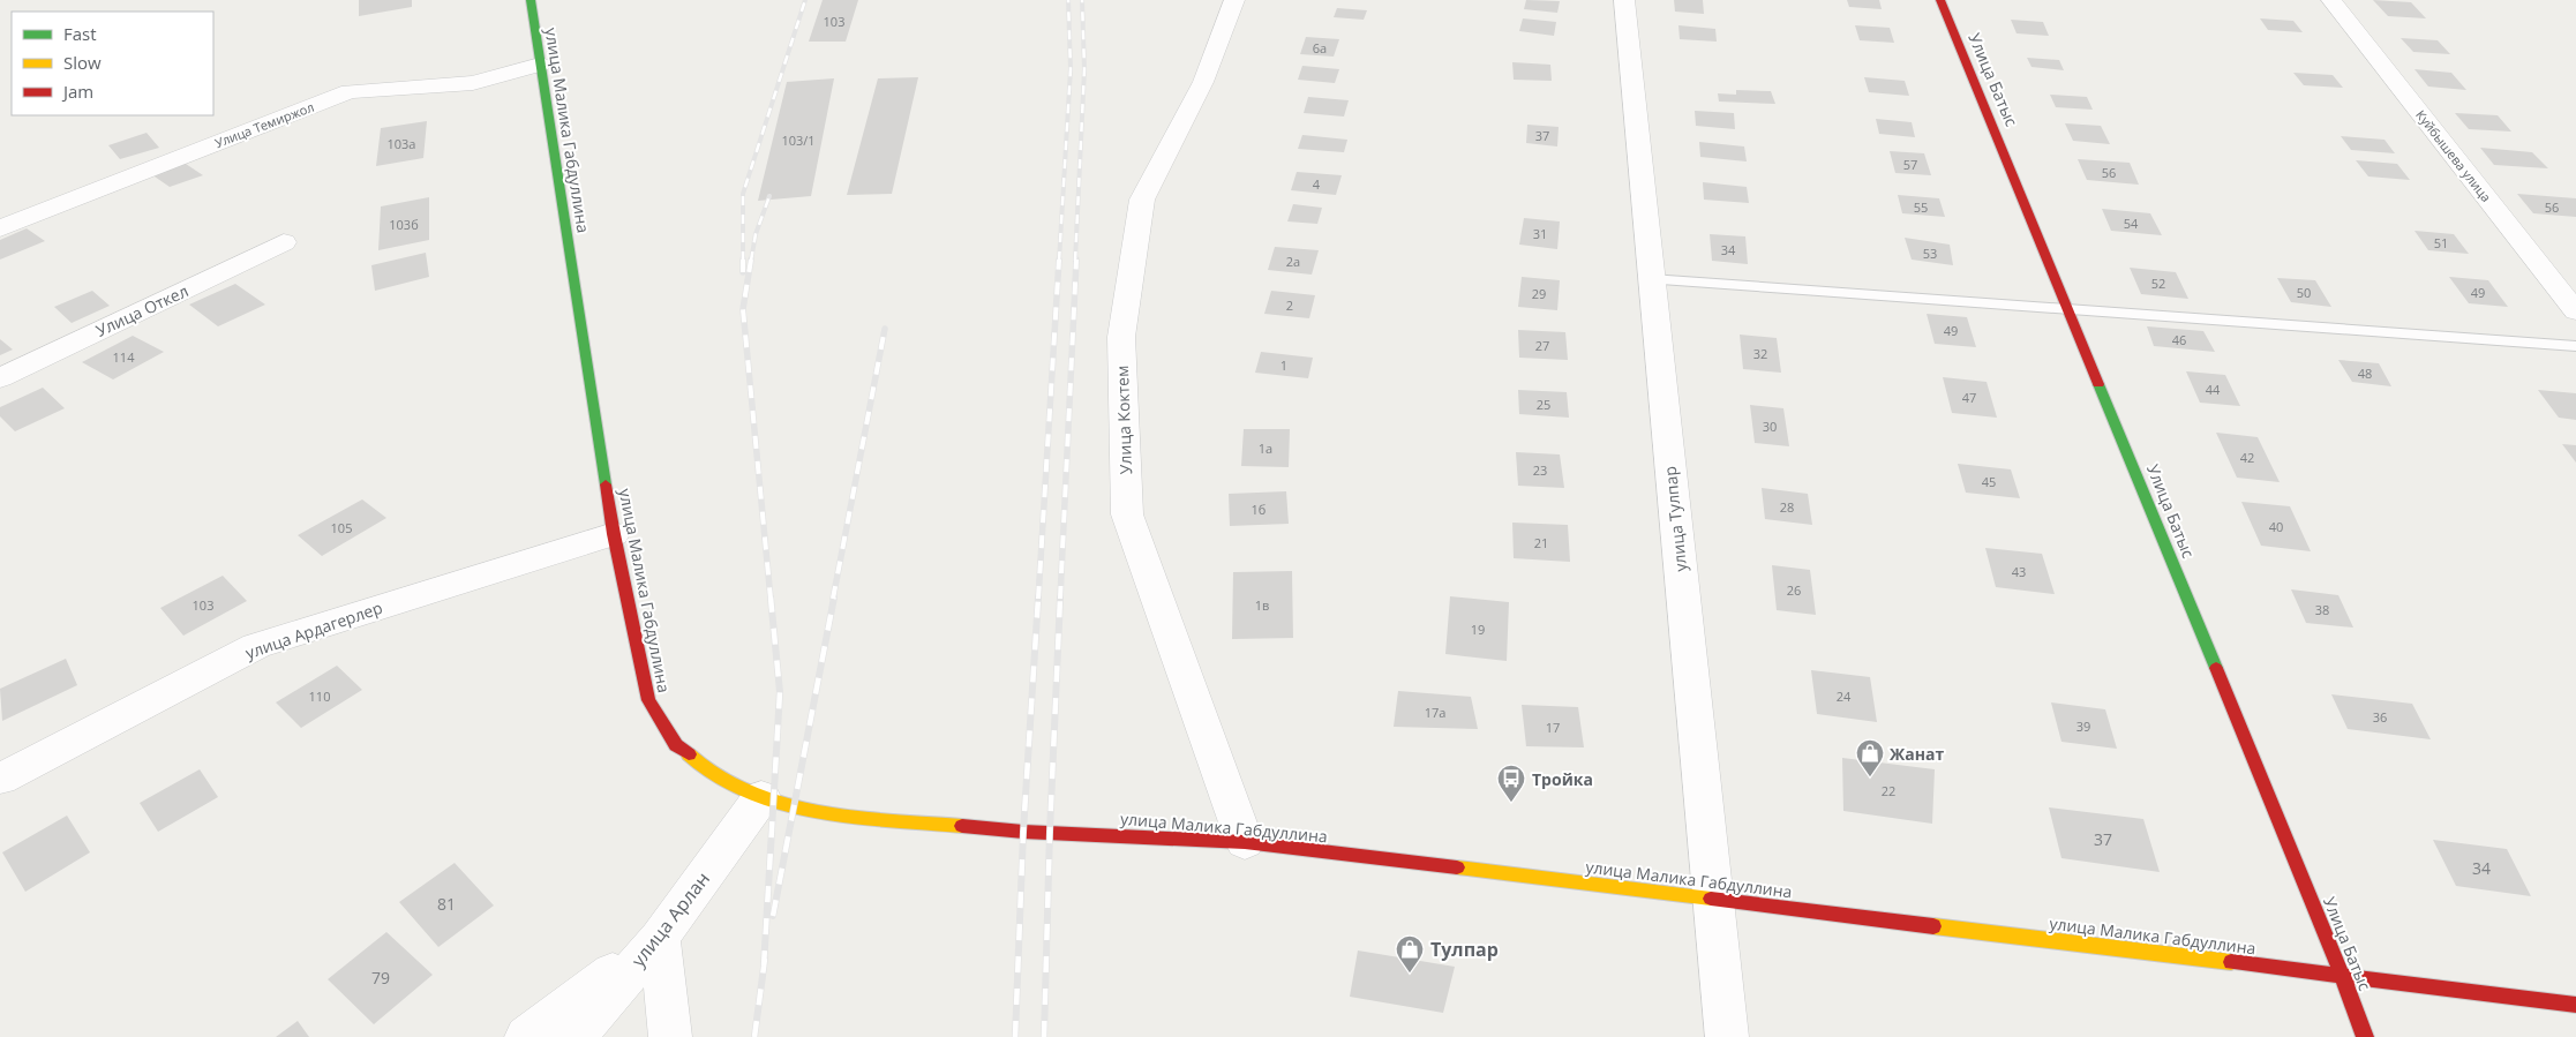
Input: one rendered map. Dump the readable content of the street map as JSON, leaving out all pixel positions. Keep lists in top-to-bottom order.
{
  "streets": {
    "main road": ["Улица Батыс", "улица Малика Габдуллина"],
    "street": [
      "Улица Темиржол",
      "Куйбышева улица",
      "Улица Откел",
      "Улица Коктем",
      "улица Тулпар",
      "улица Ардагерлер",
      "улица Арлан"
    ]
  },
  "crossings": [
    ["Улица Батыс", "улица Малика Габдуллина"],
    ["Улица Темиржол", "улица Малика Габдуллина"],
    ["улица Малика Габдуллина", "Улица Коктем"],
    ["улица Малика Габдуллина", "улица Тулпар"],
    ["улица Малика Габдуллина", "улица Ардагерлер"],
    ["улица Малика Габдуллина", "улица Арлан"]
  ],
  "places": {
    "shop": ["Жанат", "Тулпар"],
    "bus stop": ["Тройка"]
  },
  "house_numbers": [
    "103",
    "6а",
    "37",
    "103/1",
    "103а",
    "57",
    "56",
    "4",
    "55",
    "56",
    "54",
    "103б",
    "31",
    "51",
    "34",
    "53",
    "2а",
    "52",
    "50",
    "49",
    "29",
    "2",
    "49",
    "46",
    "27",
    "32",
    "114",
    "1",
    "48",
    "44",
    "47",
    "25",
    "30",
    "1а",
    "42",
    "23",
    "45",
    "28",
    "1б",
    "40",
    "105",
    "21",
    "43",
    "26",
    "103",
    "1в",
    "38",
    "19",
    "110",
    "24",
    "17а",
    "36",
    "39",
    "17",
    "22",
    "37",
    "34",
    "81",
    "79"
  ],
  "legend": ["Fast", "Slow", "Jam"]
}
